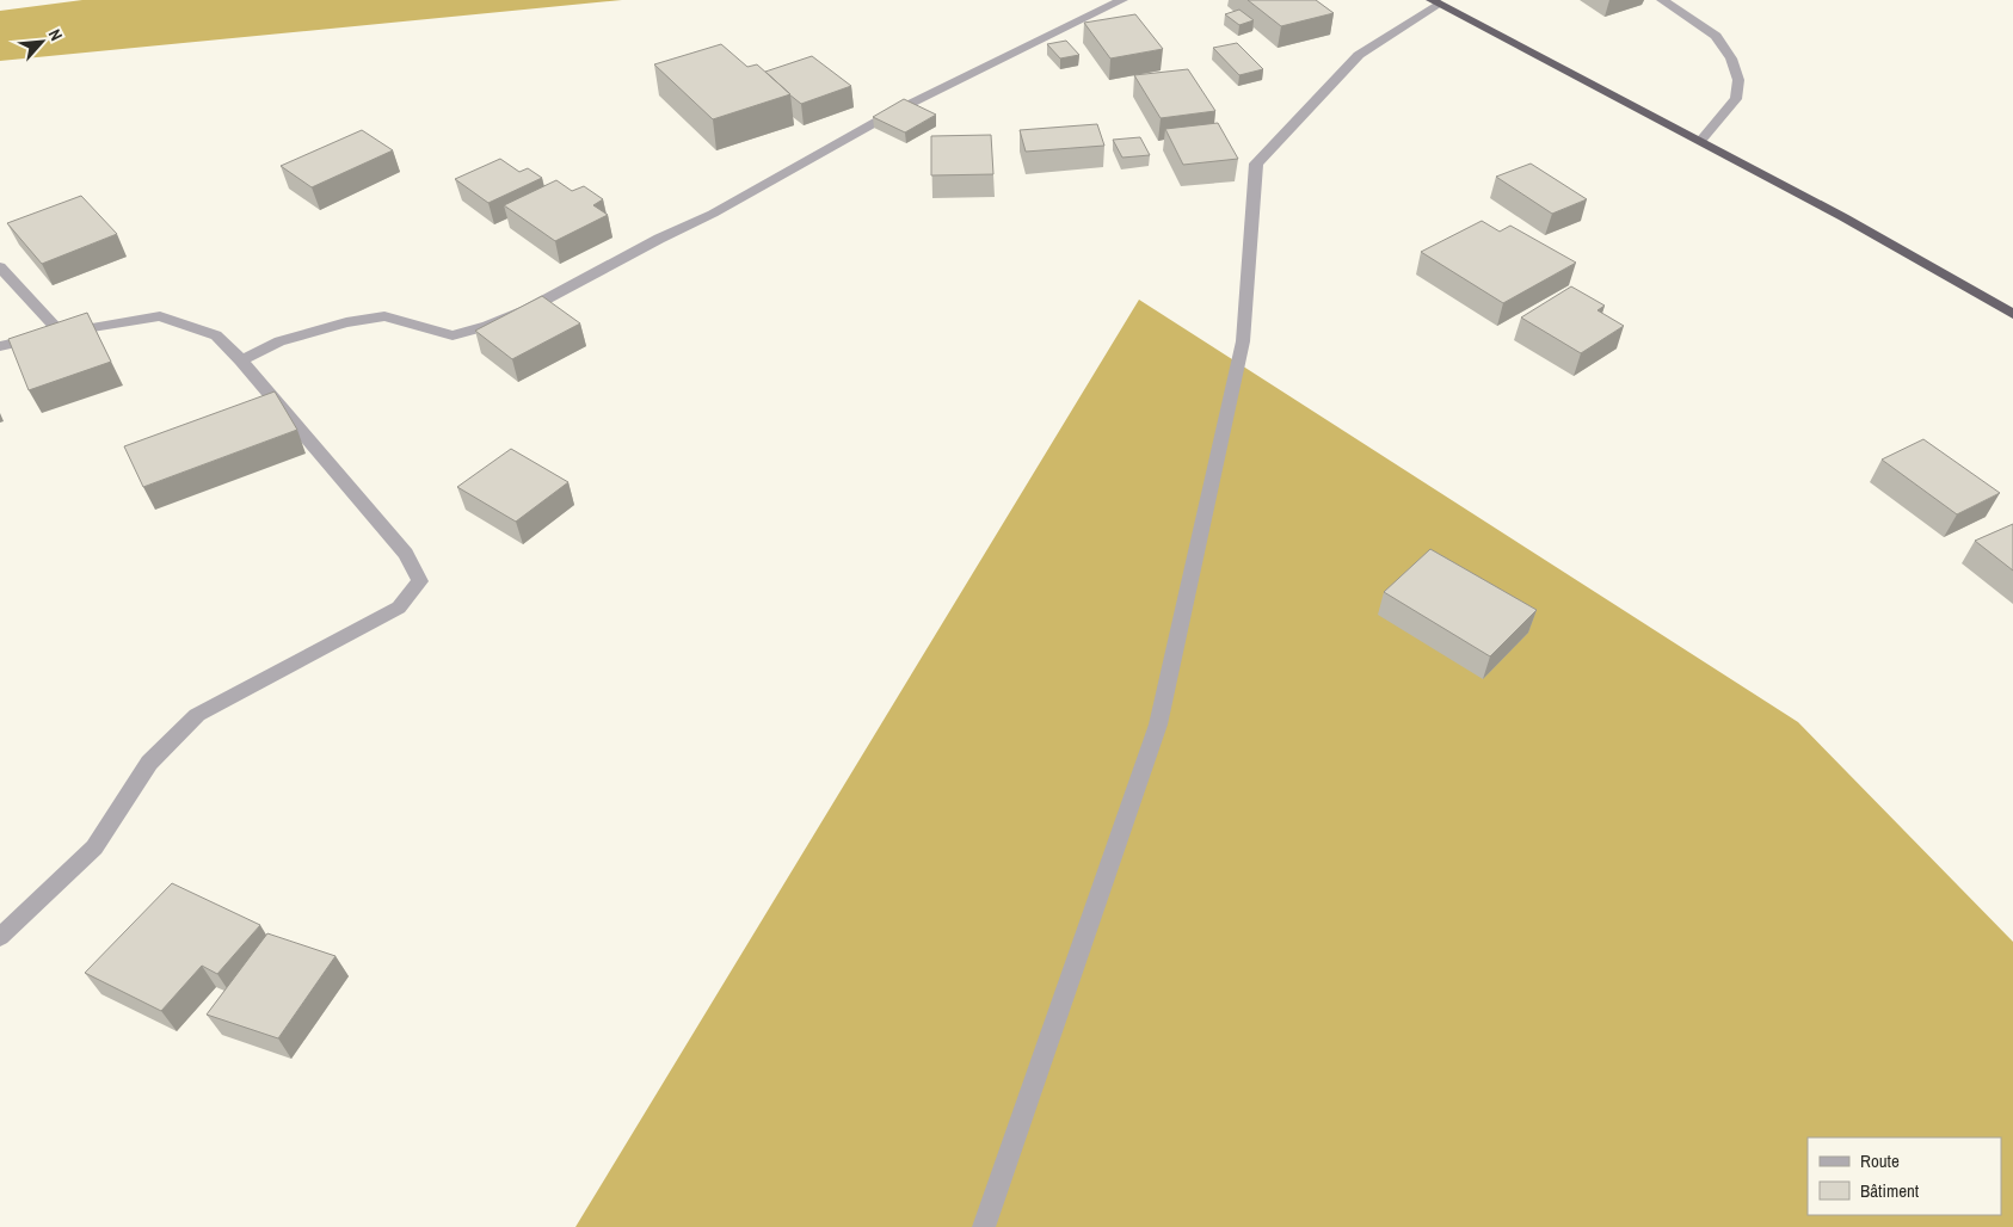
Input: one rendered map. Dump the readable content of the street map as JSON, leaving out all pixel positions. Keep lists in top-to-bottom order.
{
  "legend": ["Route", "Bâtiment"],
  "north": "top right"
}
